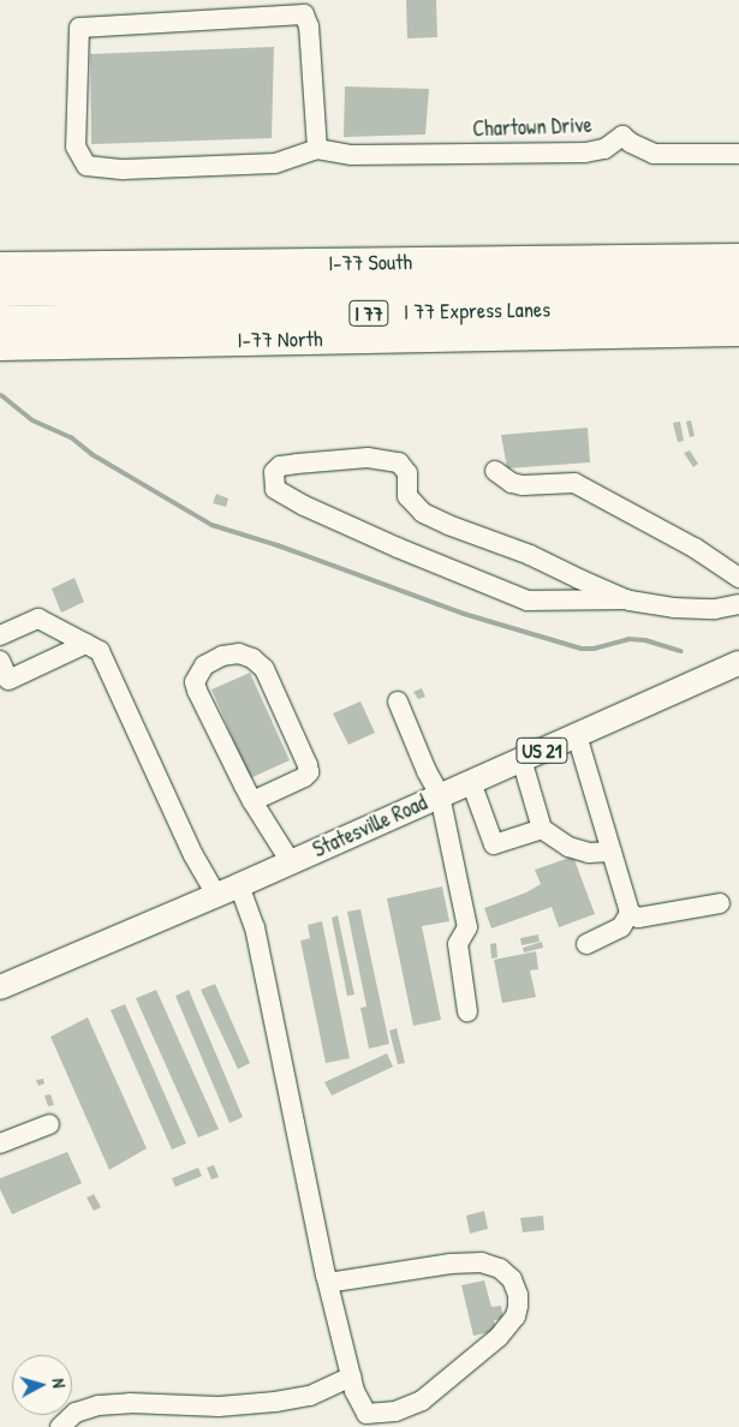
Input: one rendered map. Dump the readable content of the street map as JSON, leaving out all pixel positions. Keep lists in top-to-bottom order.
{
  "streets": {
    "highway": [
      "I-77 South",
      "I 77 Express Lanes",
      "I 77",
      "I-77 North"
    ],
    "main road": ["US 21", "Statesville Road"],
    "street": ["Chartown Drive"]
  },
  "north": "right"
}
